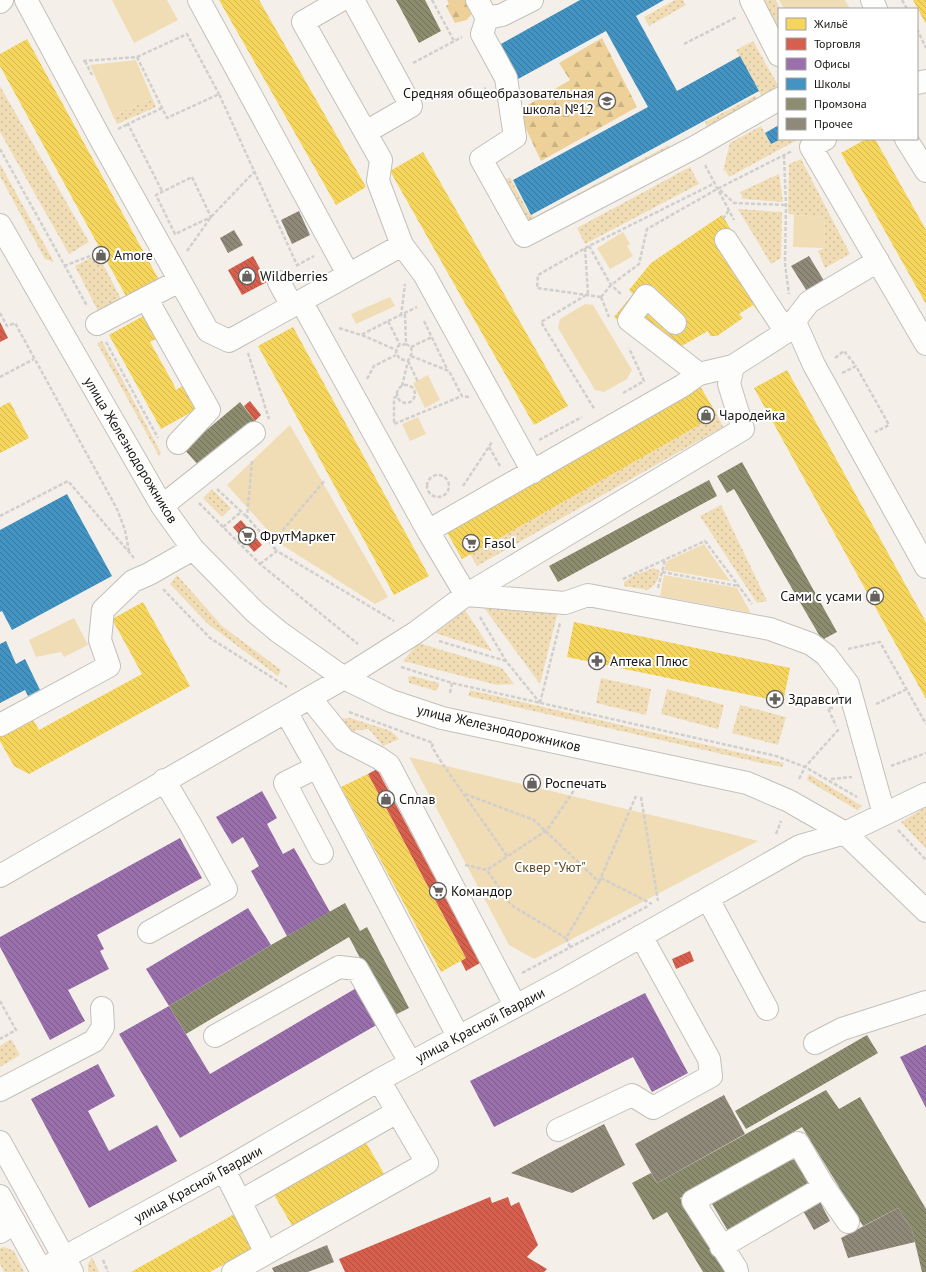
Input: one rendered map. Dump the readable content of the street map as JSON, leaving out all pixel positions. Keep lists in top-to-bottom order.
{
  "streets": {
    "street": ["улица Железнодорожников", "улица Красной Гвардии"]
  },
  "crossings": [
    ["улица Железнодорожников", "улица Красной Гвардии"]
  ],
  "parks": ["Сквер \"Уют\""],
  "places": {
    "school or university": ["Средняя общеобразовательная школа №12"],
    "shop": [
      "Amore",
      "Wildberries",
      "Чародейка",
      "Сами с усами",
      "Роспечать",
      "Сплав"
    ],
    "supermarket": ["ФрутМаркет", "Fasol", "Командор"],
    "pharmacy": ["Аптека Плюс", "Здравсити"]
  },
  "legend": [
    "Жильё",
    "Торговля",
    "Офисы",
    "Школы",
    "Промзона",
    "Прочее"
  ]
}
